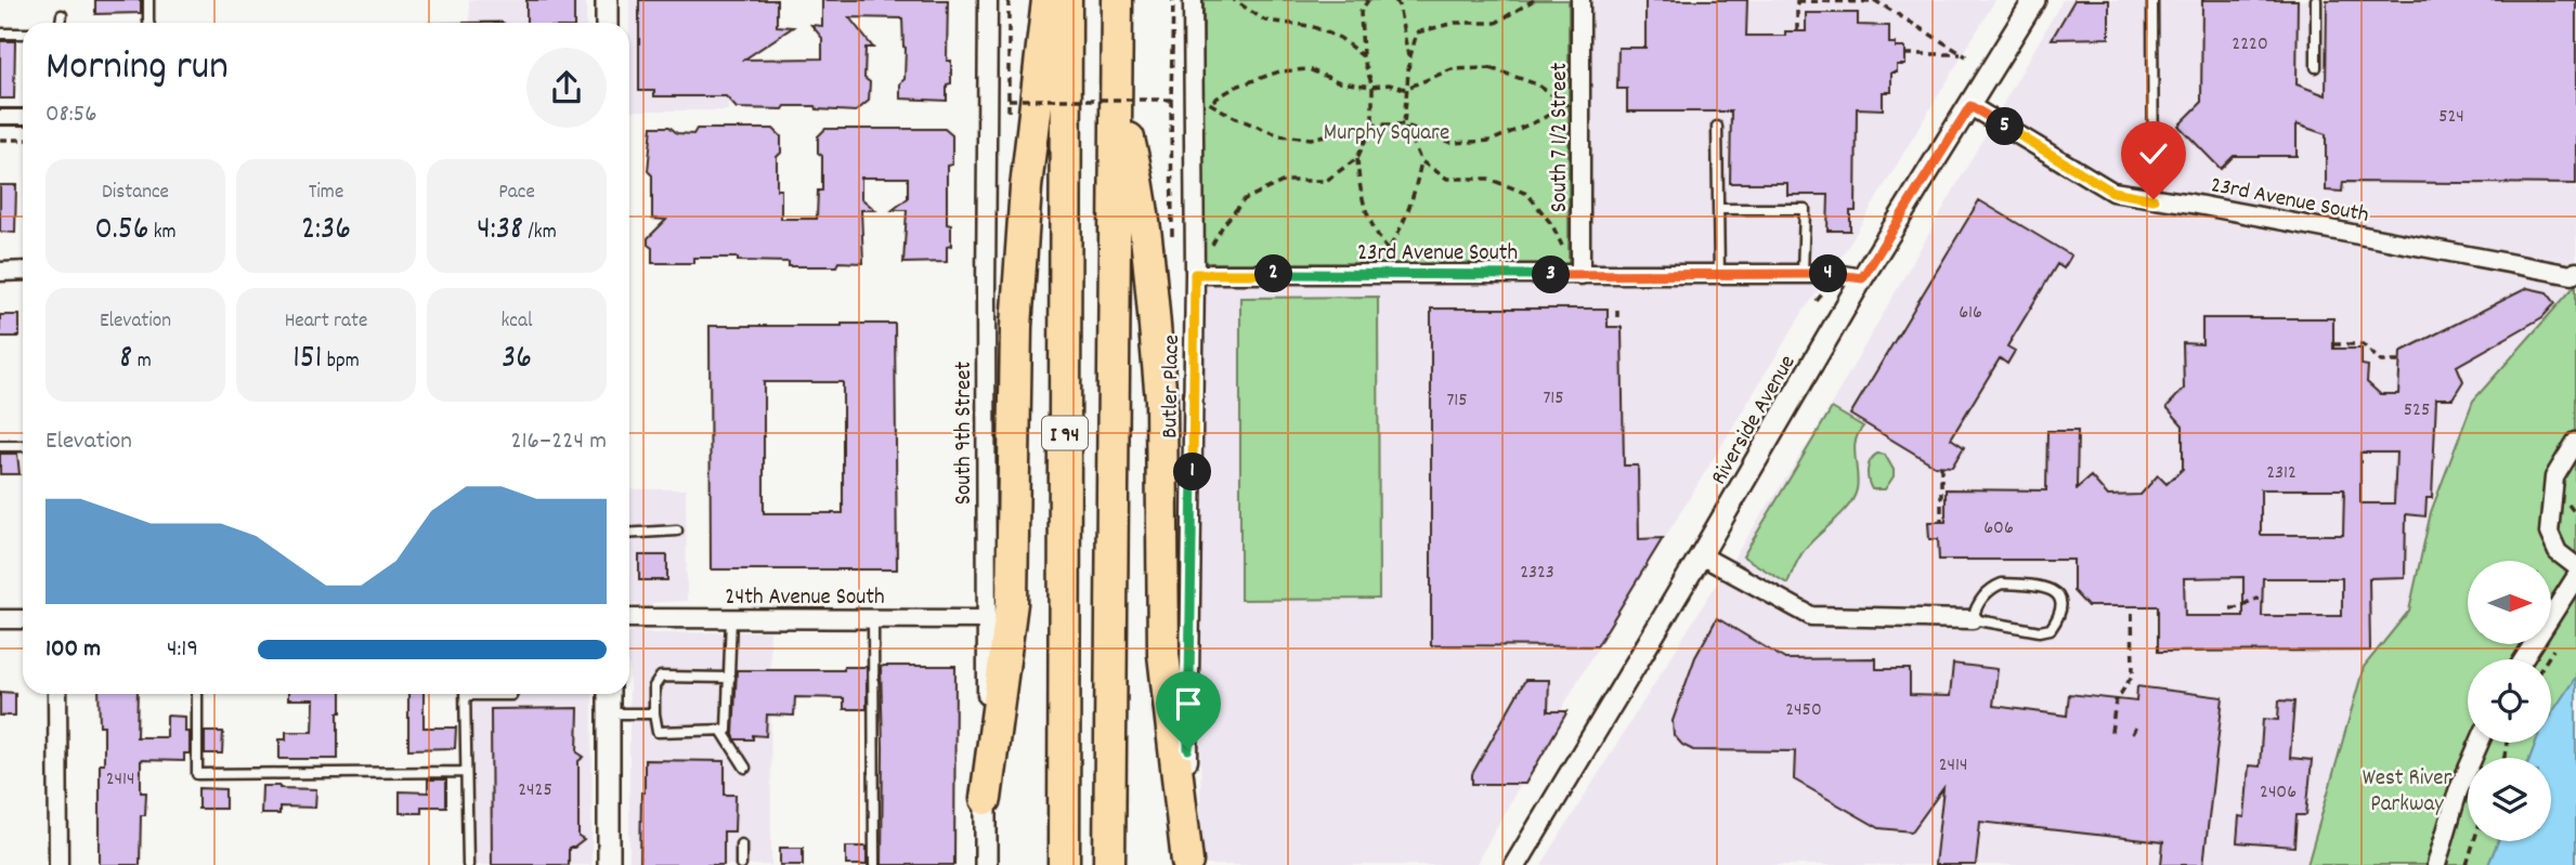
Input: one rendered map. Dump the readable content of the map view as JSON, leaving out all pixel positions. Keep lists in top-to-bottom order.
{
  "streets": {
    "highway": ["I 94"],
    "street": [
      "South 7 1/2 Street",
      "23rd Avenue South",
      "Butler Place",
      "Riverside Avenue",
      "South 9th Street",
      "24th Avenue South"
    ]
  },
  "crossings": [
    ["South 7 1/2 Street", "23rd Avenue South"],
    ["23rd Avenue South", "Butler Place"],
    ["23rd Avenue South", "Riverside Avenue"],
    ["South 9th Street", "24th Avenue South"]
  ],
  "parks": ["Murphy Square", "West River Parkway"],
  "house_numbers": [
    "2220",
    "524",
    "616",
    "715",
    "715",
    "525",
    "2312",
    "606",
    "2323",
    "2450",
    "2414",
    "2414",
    "2425",
    "2406"
  ],
  "north": "right",
  "page": {
    "heading": ["Morning run", "08:56"],
    "pins": [
      "5",
      "2",
      "4",
      "3",
      "1"
    ],
    "stats": [
      ["Distance", "0.56 km"],
      ["Time", "2:36"],
      ["Pace", "4:38 /km"],
      ["Elevation", "8 m"],
      ["Heart rate", "151 bpm"],
      ["kcal", "36"]
    ],
    "chart": ["Elevation", "216–224 m"],
    "list": [
      {
        "name": "100 m",
        "note": "4:19"
      }
    ]
  }
}
